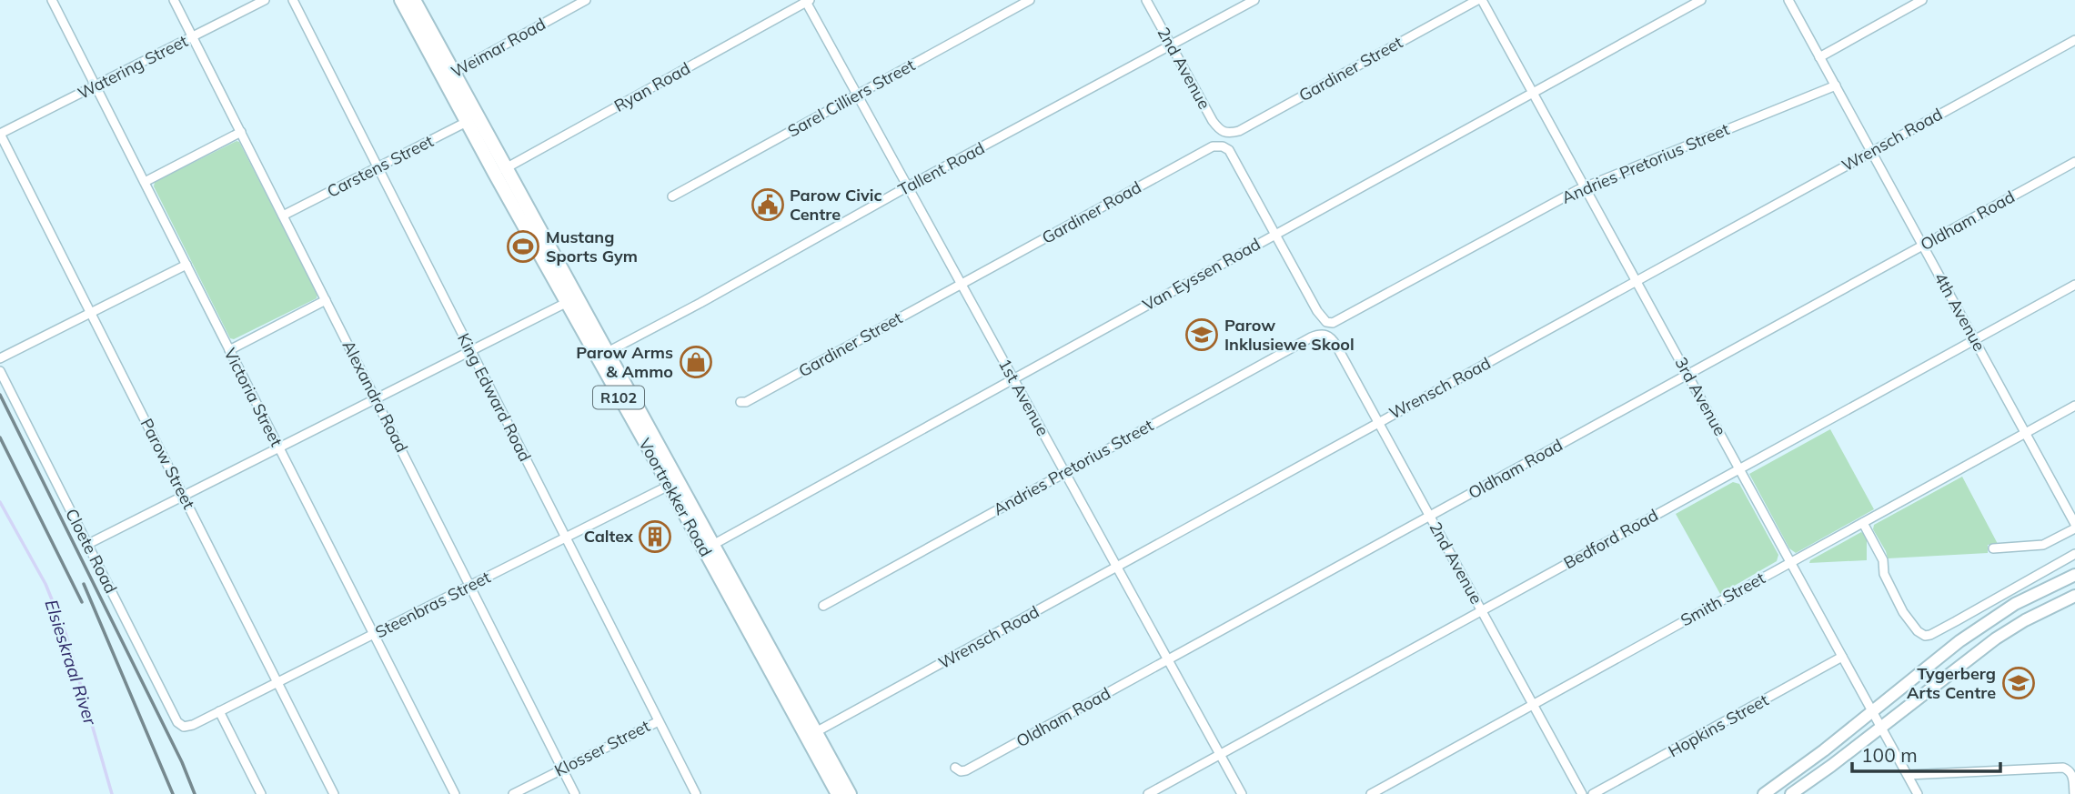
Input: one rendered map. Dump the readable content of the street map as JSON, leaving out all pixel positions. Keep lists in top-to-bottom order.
{
  "streets": {
    "main road": ["R102", "Voortrekker Road"],
    "street": [
      "Weimar Road",
      "Watering Street",
      "2nd Avenue",
      "Gardiner Street",
      "Ryan Road",
      "Sarel Cilliers Street",
      "Wrensch Road",
      "Andries Pretorius Street",
      "Carstens Street",
      "Tallent Road",
      "Gardiner Road",
      "Oldham Road",
      "Van Eyssen Road",
      "4th Avenue",
      "Alexandra Road",
      "3rd Avenue",
      "Victoria Street",
      "King Edward Road",
      "1st Avenue",
      "Parow Street",
      "Bedford Road",
      "Cloete Road",
      "Smith Street",
      "Steenbras Street",
      "Hopkins Street",
      "Klosser Street"
    ]
  },
  "crossings": [
    ["Weimar Road", "Voortrekker Road"],
    ["Watering Street", "Alexandra Road"],
    ["Watering Street", "Victoria Street"],
    ["Watering Street", "Parow Street"],
    ["2nd Avenue", "Gardiner Street"],
    ["2nd Avenue", "Wrensch Road"],
    ["2nd Avenue", "Andries Pretorius Street"],
    ["2nd Avenue", "Tallent Road"],
    ["2nd Avenue", "Oldham Road"],
    ["2nd Avenue", "Bedford Road"],
    ["2nd Avenue", "Smith Street"],
    ["Gardiner Street", "Gardiner Road"],
    ["Gardiner Street", "3rd Avenue"],
    ["Gardiner Street", "1st Avenue"],
    ["Ryan Road", "1st Avenue"],
    ["Ryan Road", "Voortrekker Road"],
    ["Sarel Cilliers Street", "1st Avenue"],
    ["Wrensch Road", "4th Avenue"],
    ["Wrensch Road", "3rd Avenue"],
    ["Wrensch Road", "1st Avenue"],
    ["Wrensch Road", "Voortrekker Road"],
    ["Andries Pretorius Street", "Gardiner Road"],
    ["Andries Pretorius Street", "Van Eyssen Road"],
    ["Andries Pretorius Street", "4th Avenue"],
    ["Andries Pretorius Street", "3rd Avenue"],
    ["Andries Pretorius Street", "1st Avenue"],
    ["Carstens Street", "Alexandra Road"],
    ["Carstens Street", "King Edward Road"],
    ["Carstens Street", "Voortrekker Road"],
    ["Tallent Road", "1st Avenue"],
    ["Tallent Road", "Voortrekker Road"],
    ["Gardiner Road", "Van Eyssen Road"],
    ["Gardiner Road", "1st Avenue"],
    ["Oldham Road", "4th Avenue"],
    ["Oldham Road", "3rd Avenue"],
    ["Oldham Road", "1st Avenue"],
    ["Van Eyssen Road", "3rd Avenue"],
    ["Van Eyssen Road", "1st Avenue"],
    ["Van Eyssen Road", "Voortrekker Road"],
    ["4th Avenue", "Bedford Road"],
    ["4th Avenue", "Smith Street"],
    ["Alexandra Road", "Steenbras Street"],
    ["Alexandra Road", "Klosser Street"],
    ["3rd Avenue", "Bedford Road"],
    ["3rd Avenue", "Smith Street"],
    ["3rd Avenue", "Hopkins Street"],
    ["Victoria Street", "Steenbras Street"],
    ["King Edward Road", "Steenbras Street"],
    ["King Edward Road", "Klosser Street"],
    ["1st Avenue", "Bedford Road"],
    ["Parow Street", "Steenbras Street"],
    ["Voortrekker Road", "Steenbras Street"],
    ["Cloete Road", "Steenbras Street"]
  ],
  "water": ["Elsieskraal River"],
  "places": {
    "public building": ["Parow Civic Centre"],
    "sports": ["Mustang Sports Gym"],
    "school or university": ["Parow Inklusiewe Skool", "Tygerberg Arts Centre"],
    "shop": ["Parow Arms & Ammo"],
    "building": ["Caltex"]
  },
  "scale_bar": "100 m"
}
